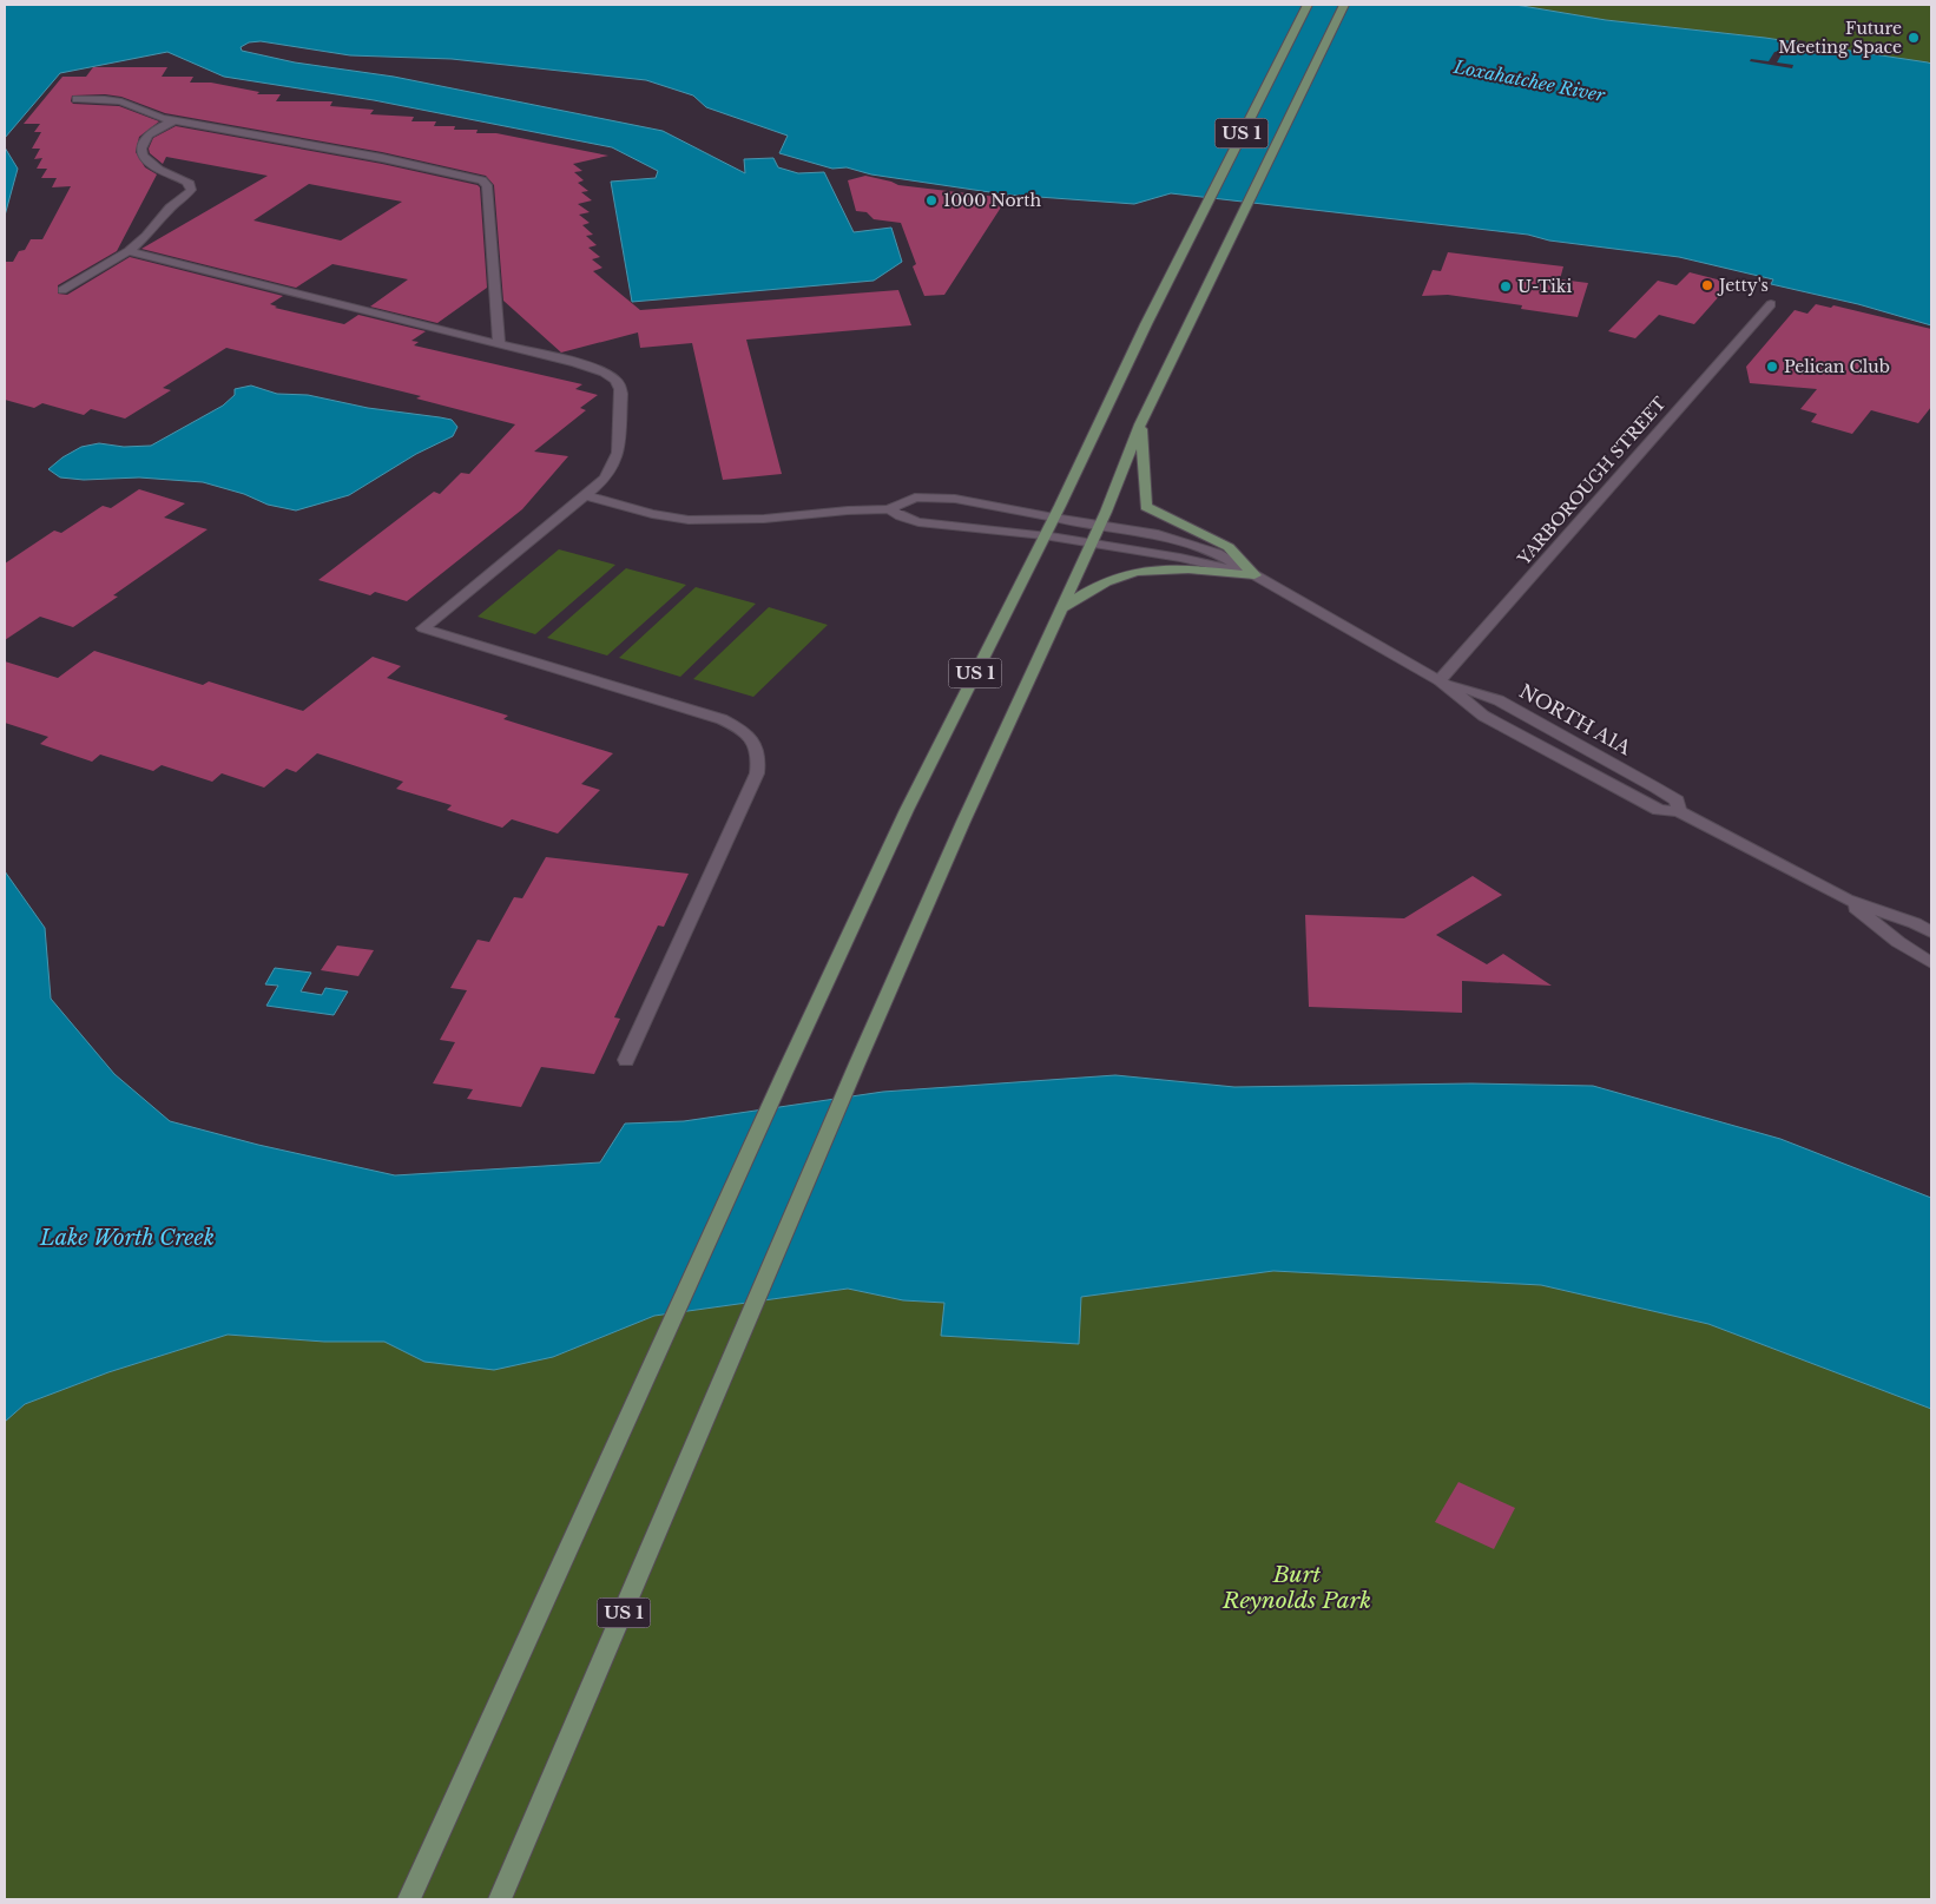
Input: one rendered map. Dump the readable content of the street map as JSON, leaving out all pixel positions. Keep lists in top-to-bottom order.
{
  "streets": {
    "main road": ["US 1"],
    "street": ["YARBOROUGH STREET", "NORTH A1A"]
  },
  "crossings": [
    ["US 1", "NORTH A1A"],
    ["YARBOROUGH STREET", "NORTH A1A"]
  ],
  "water": ["Loxahatchee River", "Lake Worth Creek"],
  "parks": ["Burt Reynolds Park"],
  "places": [
    "Future Meeting Space",
    "1000 North",
    "Jetty's",
    "U-Tiki",
    "Pelican Club"
  ]
}
